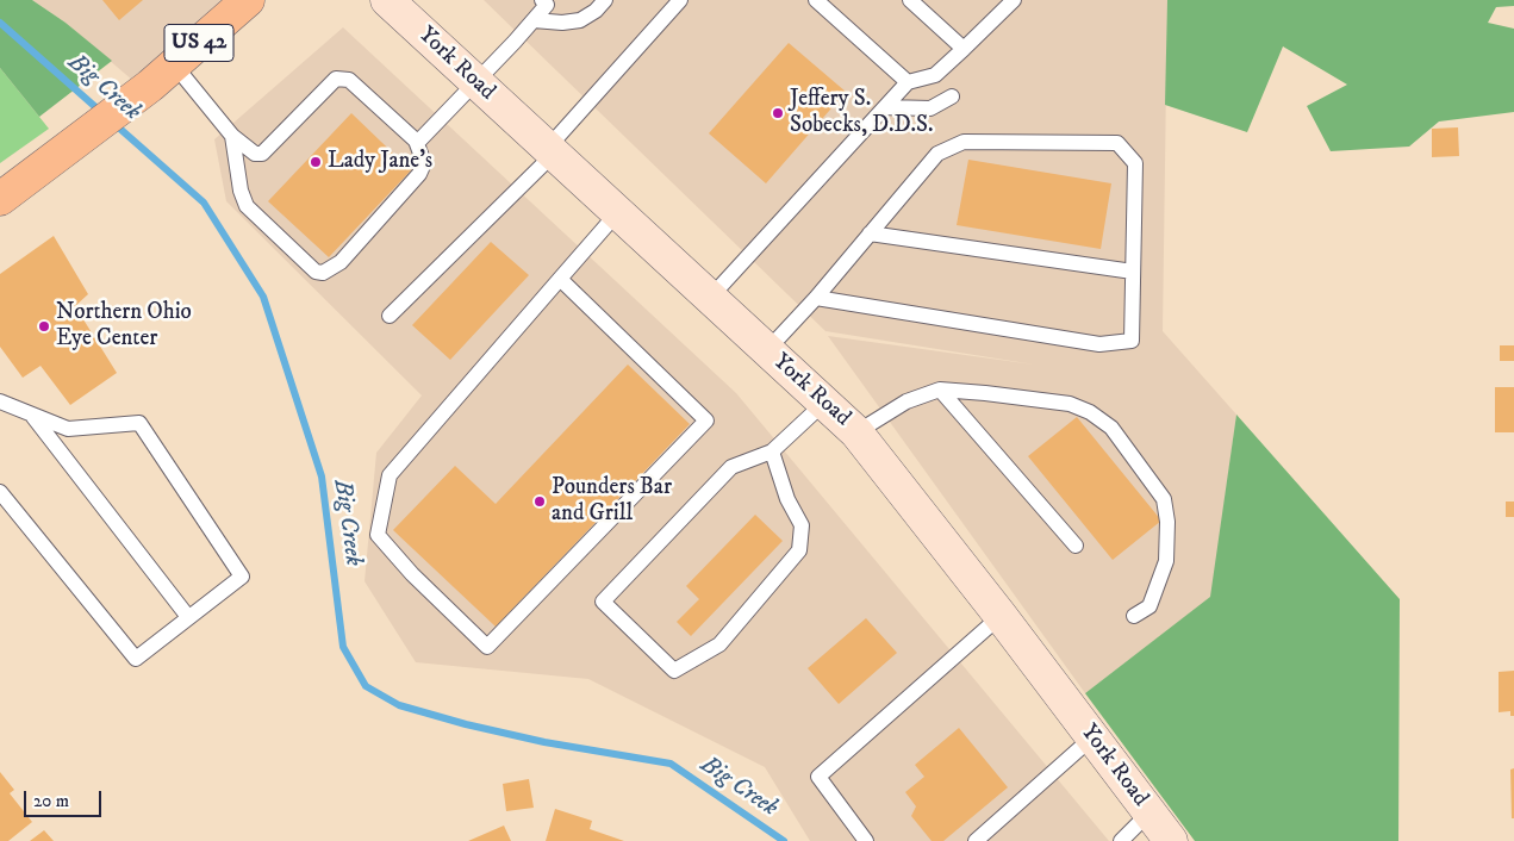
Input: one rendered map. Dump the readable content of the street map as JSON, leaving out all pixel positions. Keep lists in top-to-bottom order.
{
  "streets": {
    "main road": ["US 42", "York Road"]
  },
  "water": ["Big Creek"],
  "places": [
    "Jeffery S. Sobecks, D.D.S.",
    "Lady Jane's",
    "Northern Ohio Eye Center",
    "Pounders Bar and Grill"
  ],
  "scale_bar": "20 m"
}
